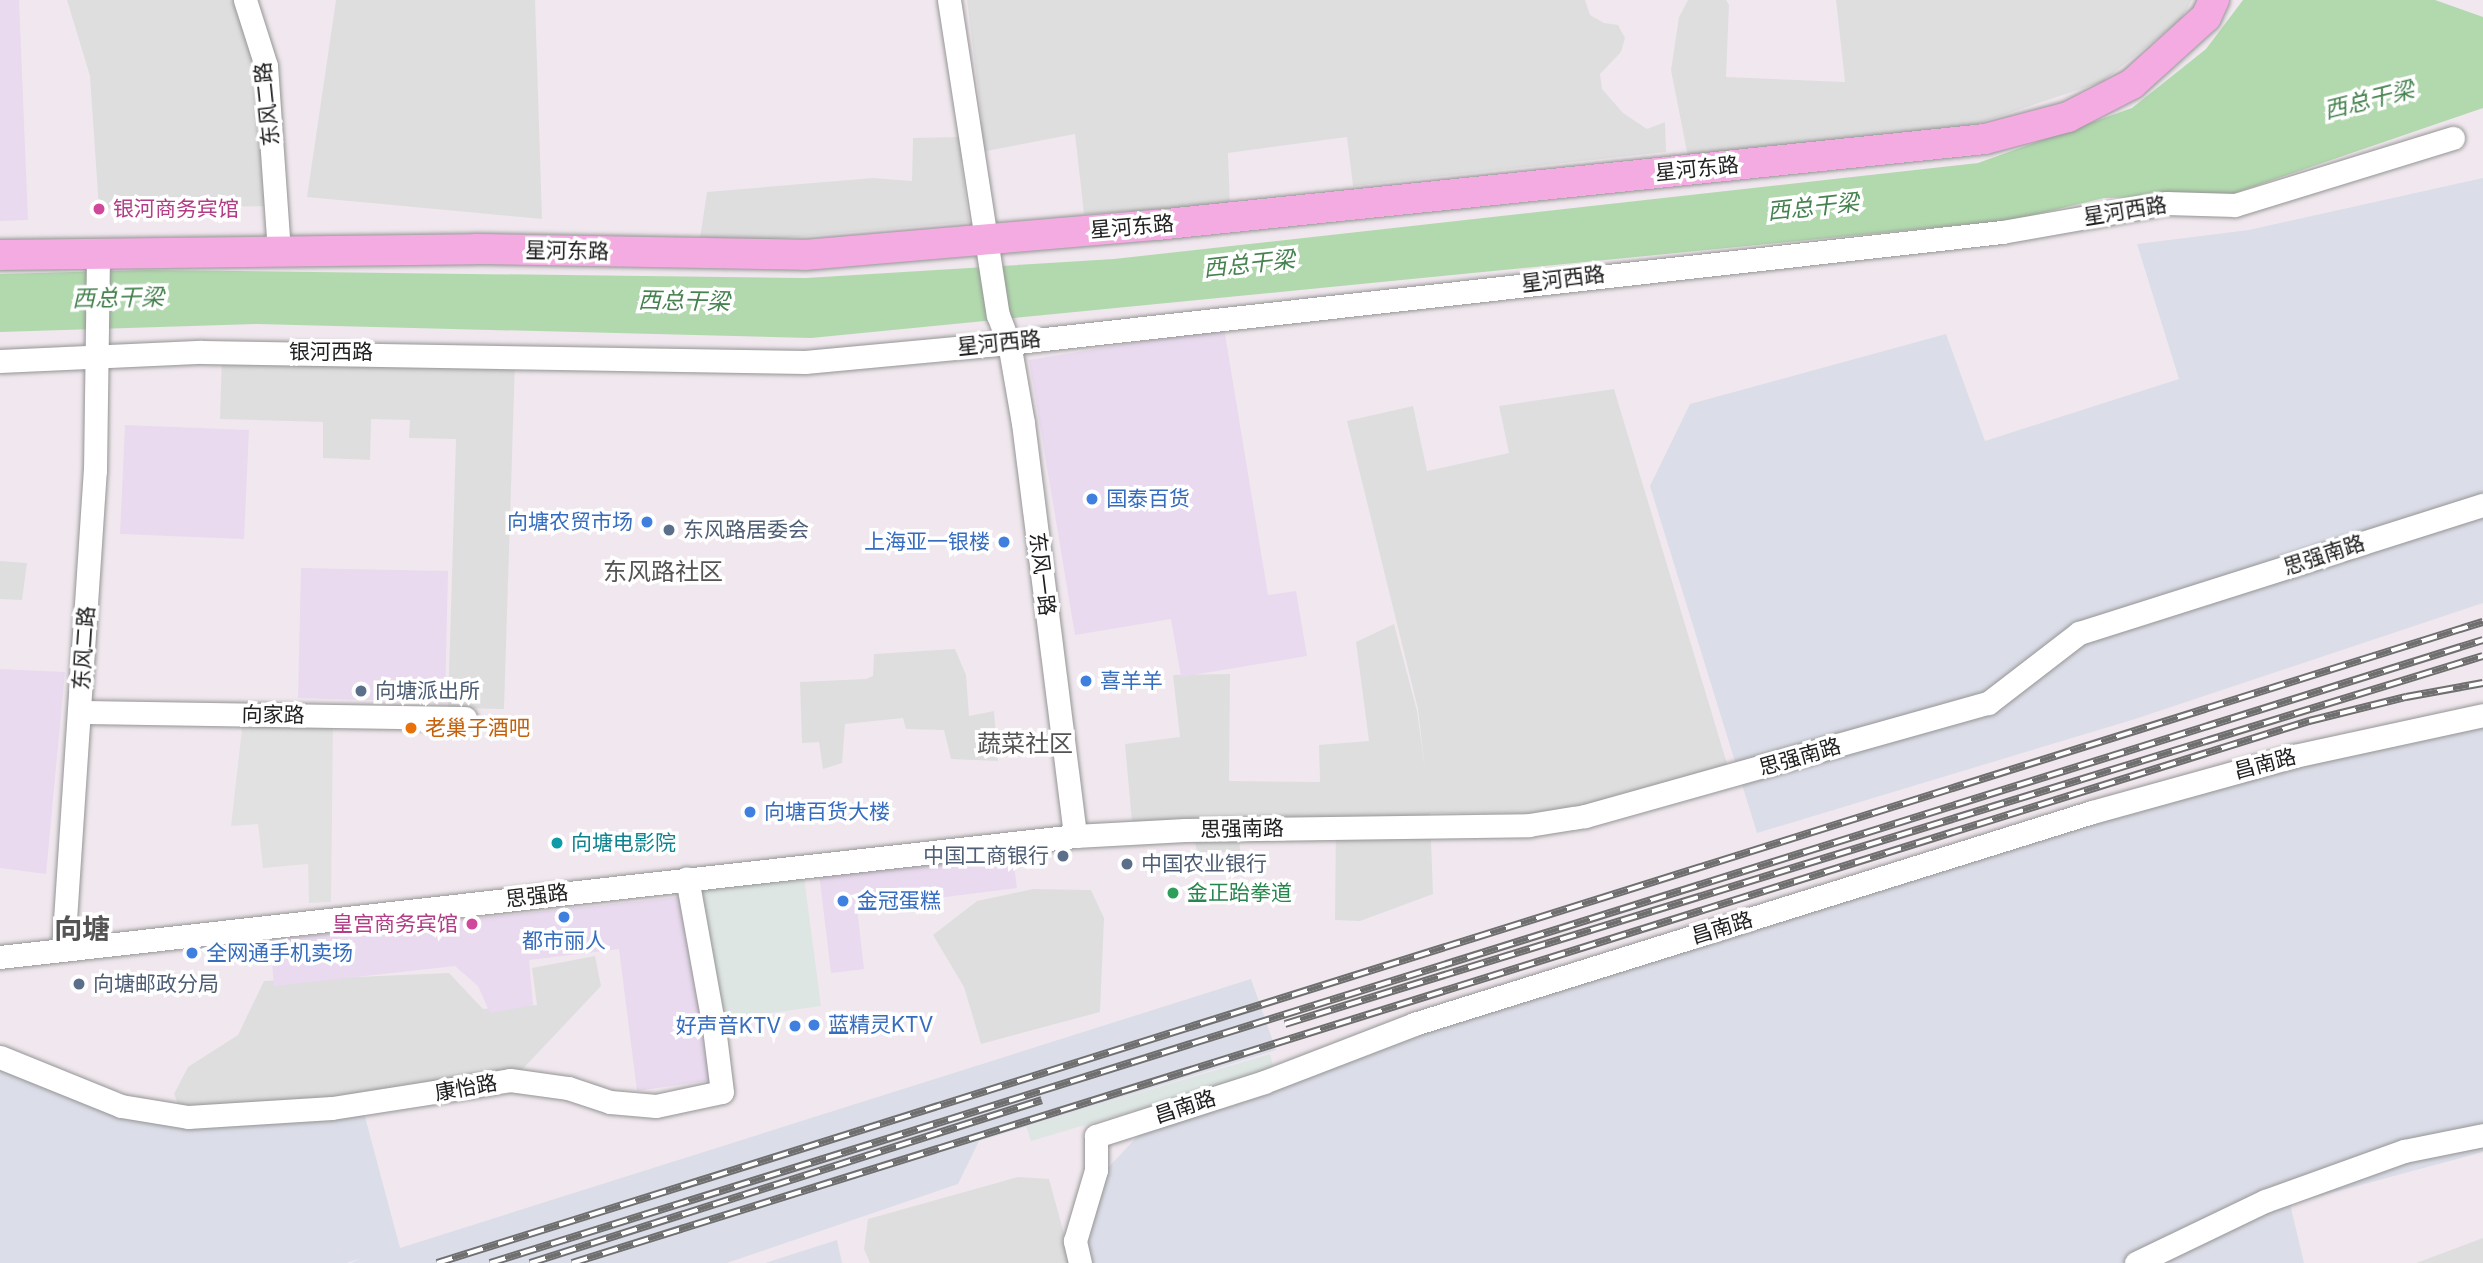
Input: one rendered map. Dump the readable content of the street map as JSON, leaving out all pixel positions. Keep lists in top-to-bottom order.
{
  "streets": {
    "main road": ["星河东路"],
    "street": [
      "东风二路",
      "星河西路",
      "银河西路",
      "思强南路",
      "东风一路",
      "向家路",
      "昌南路",
      "思强路",
      "康怡路"
    ]
  },
  "crossings": [
    ["东风二路", "星河东路"],
    ["东风二路", "银河西路"],
    ["东风二路", "向家路"],
    ["东风二路", "思强路"],
    ["星河东路", "东风一路"],
    ["星河西路", "银河西路"],
    ["星河西路", "东风一路"],
    ["思强南路", "东风一路"],
    ["思强南路", "思强路"],
    ["东风一路", "思强路"],
    ["思强路", "康怡路"]
  ],
  "districts": ["东风路社区", "蔬菜社区", "向塘"],
  "water": ["西总干梁"],
  "places": [
    "银河商务宾馆",
    "国泰百货",
    "向塘农贸市场",
    "东风路居委会",
    "上海亚一银楼",
    "喜羊羊",
    "向塘派出所",
    "老巢子酒吧",
    "向塘百货大楼",
    "向塘电影院",
    "中国工商银行",
    "中国农业银行",
    "金正跆拳道",
    "金冠蛋糕",
    "都市丽人",
    "皇宫商务宾馆",
    "全网通手机卖场",
    "向塘邮政分局",
    "蓝精灵KTV",
    "好声音KTV"
  ]
}
